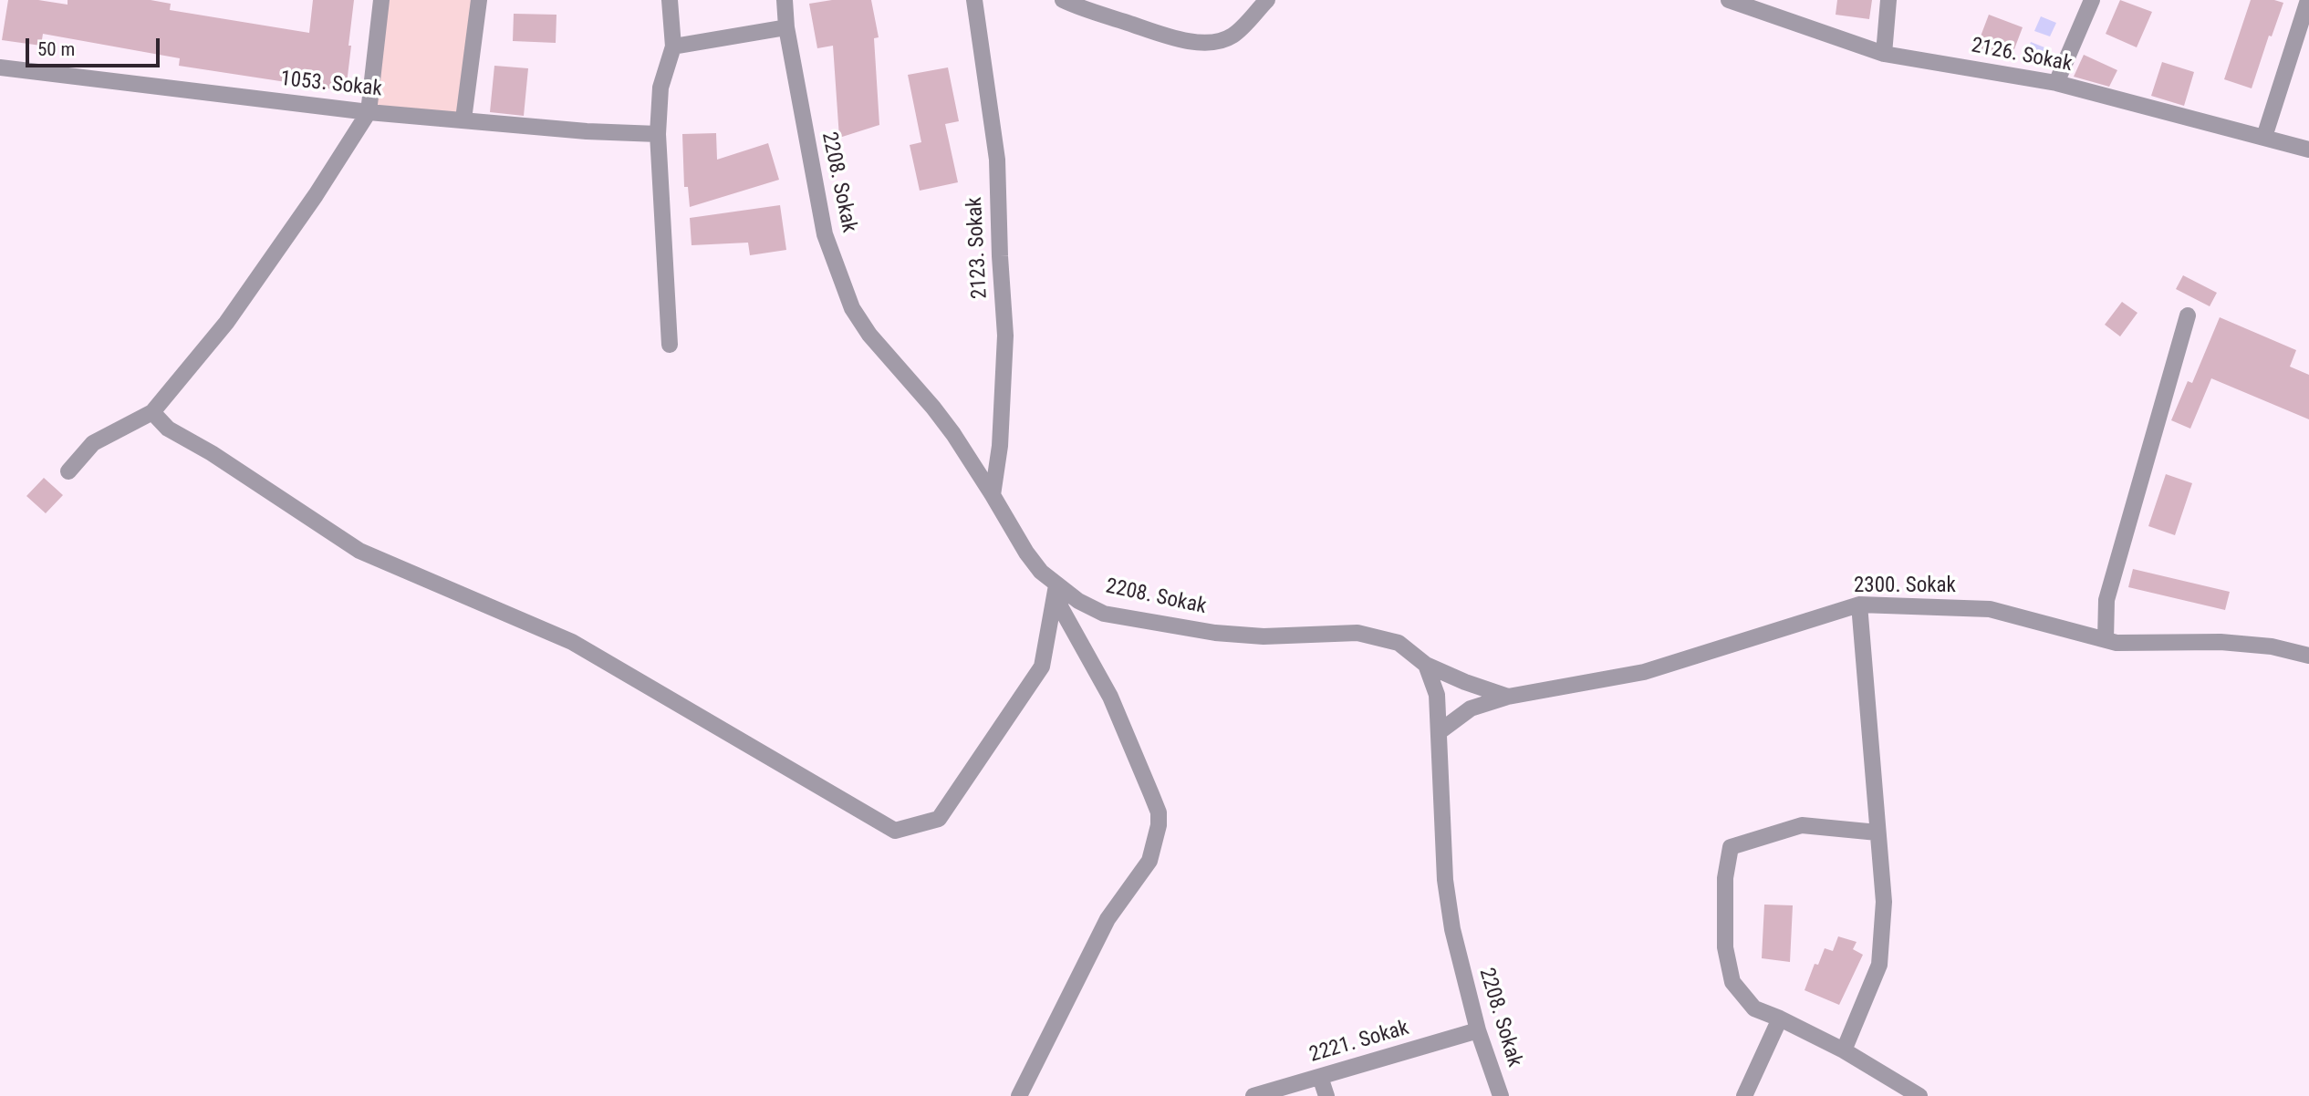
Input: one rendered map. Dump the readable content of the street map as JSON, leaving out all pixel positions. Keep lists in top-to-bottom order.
{
  "streets": {
    "street": [
      "2126. Sokak",
      "1053. Sokak",
      "2208. Sokak",
      "2123. Sokak",
      "2300. Sokak",
      "2221. Sokak"
    ]
  },
  "crossings": [
    ["2208. Sokak", "2123. Sokak"],
    ["2208. Sokak", "2221. Sokak"]
  ],
  "scale_bar": "50 m"
}
